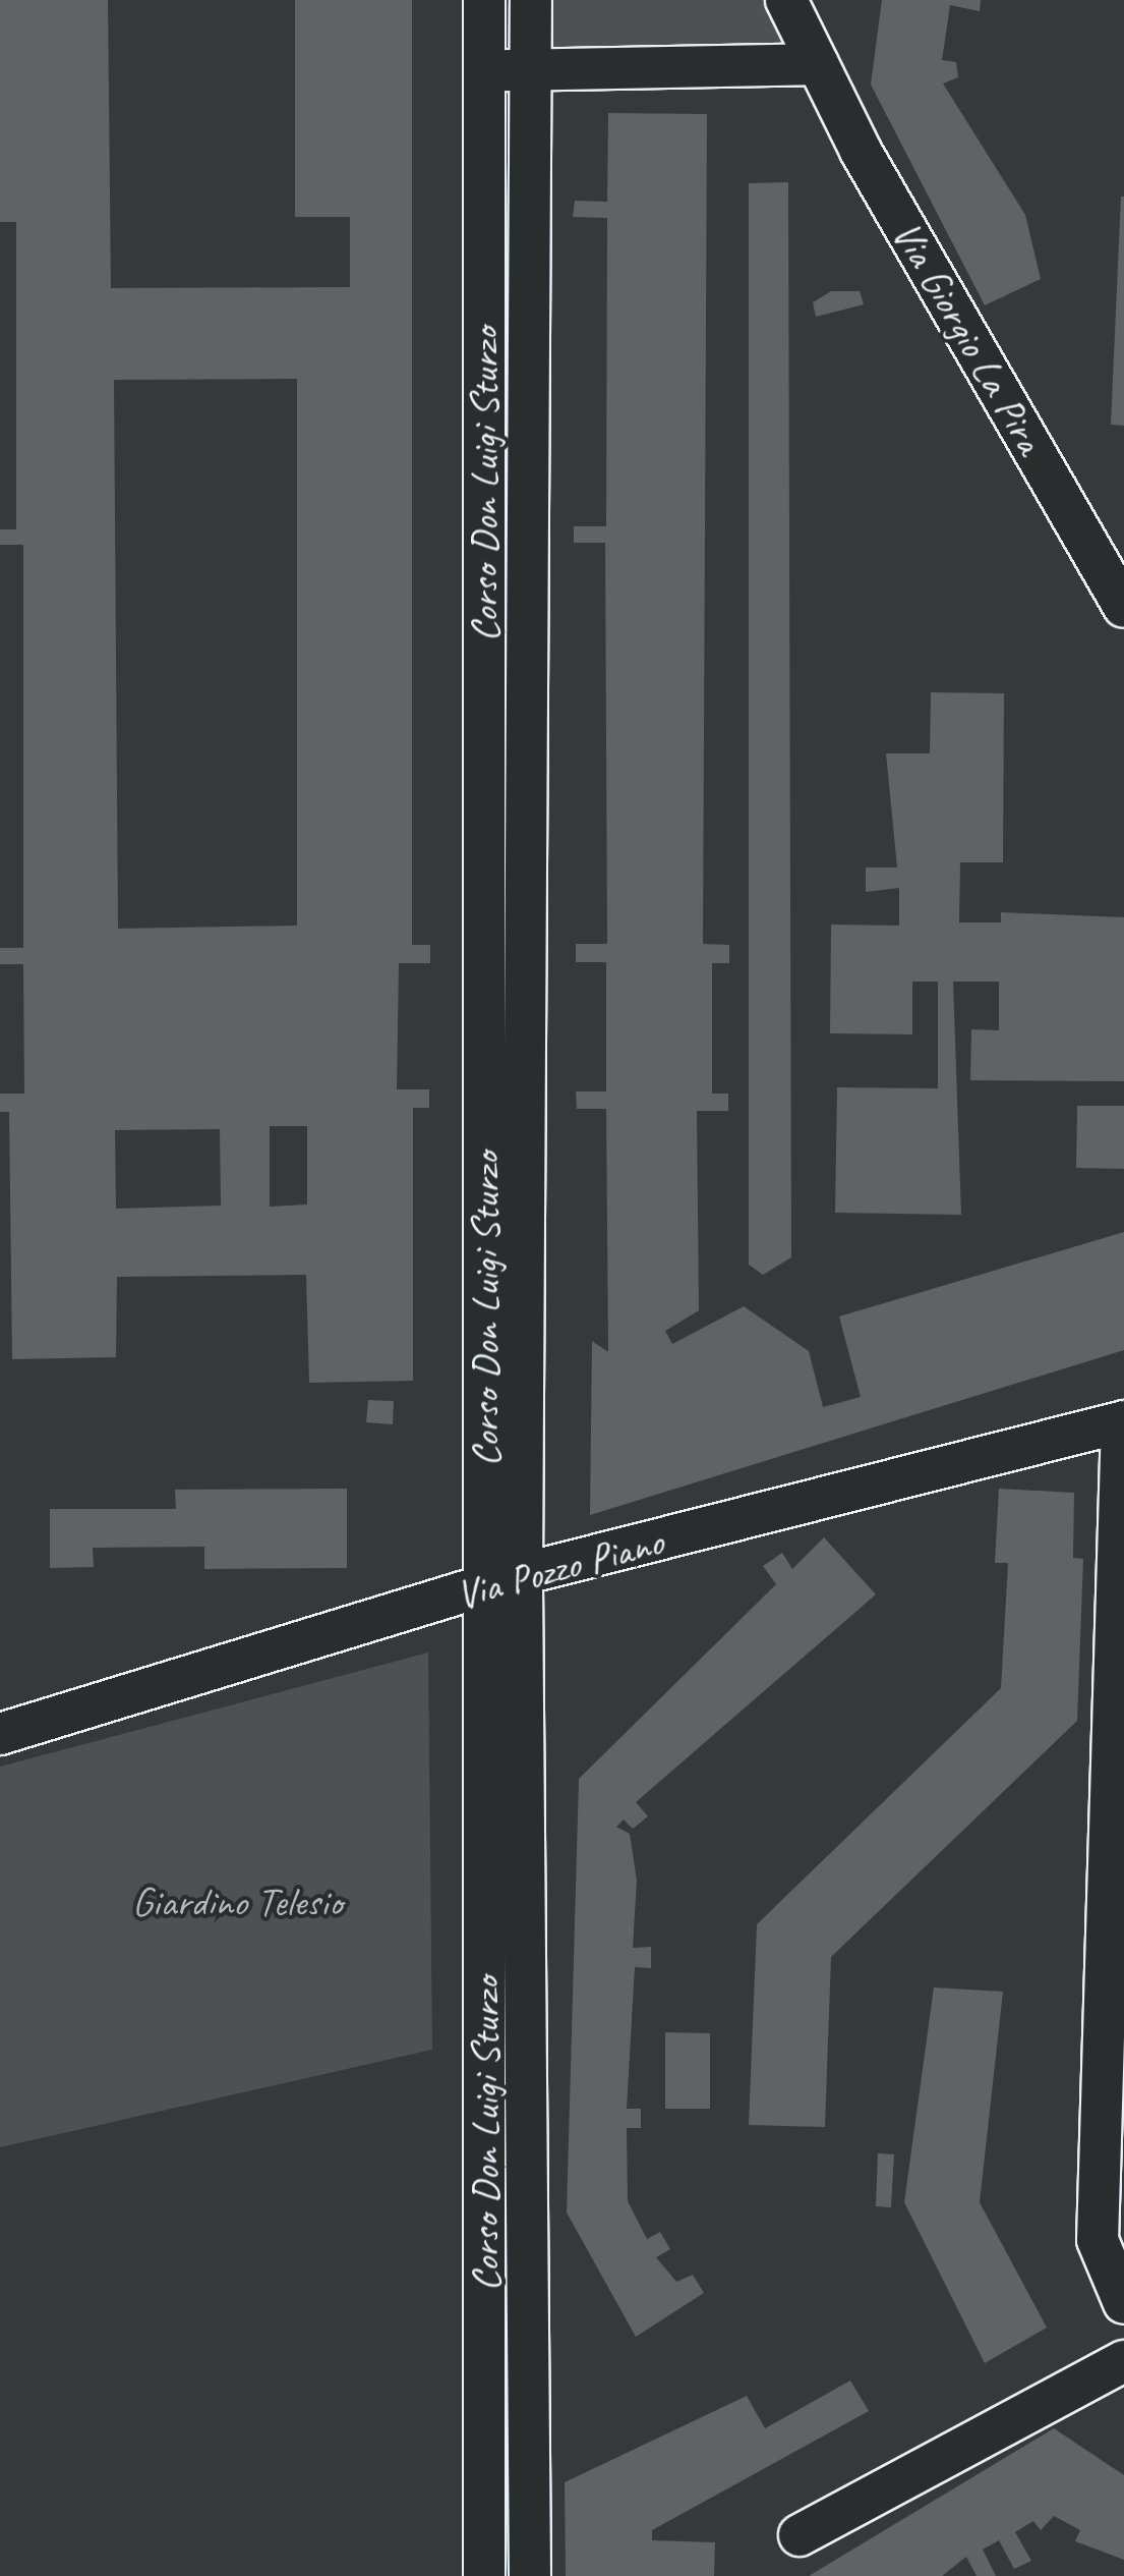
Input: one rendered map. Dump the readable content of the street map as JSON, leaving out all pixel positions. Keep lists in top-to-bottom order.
{
  "streets": {
    "street": ["Via Giorgio La Pira", "Corso Don Luigi Sturzo", "Via Pozzo Piano"]
  },
  "crossings": [
    ["Corso Don Luigi Sturzo", "Via Pozzo Piano"]
  ],
  "parks": ["Giardino Telesio"]
}
